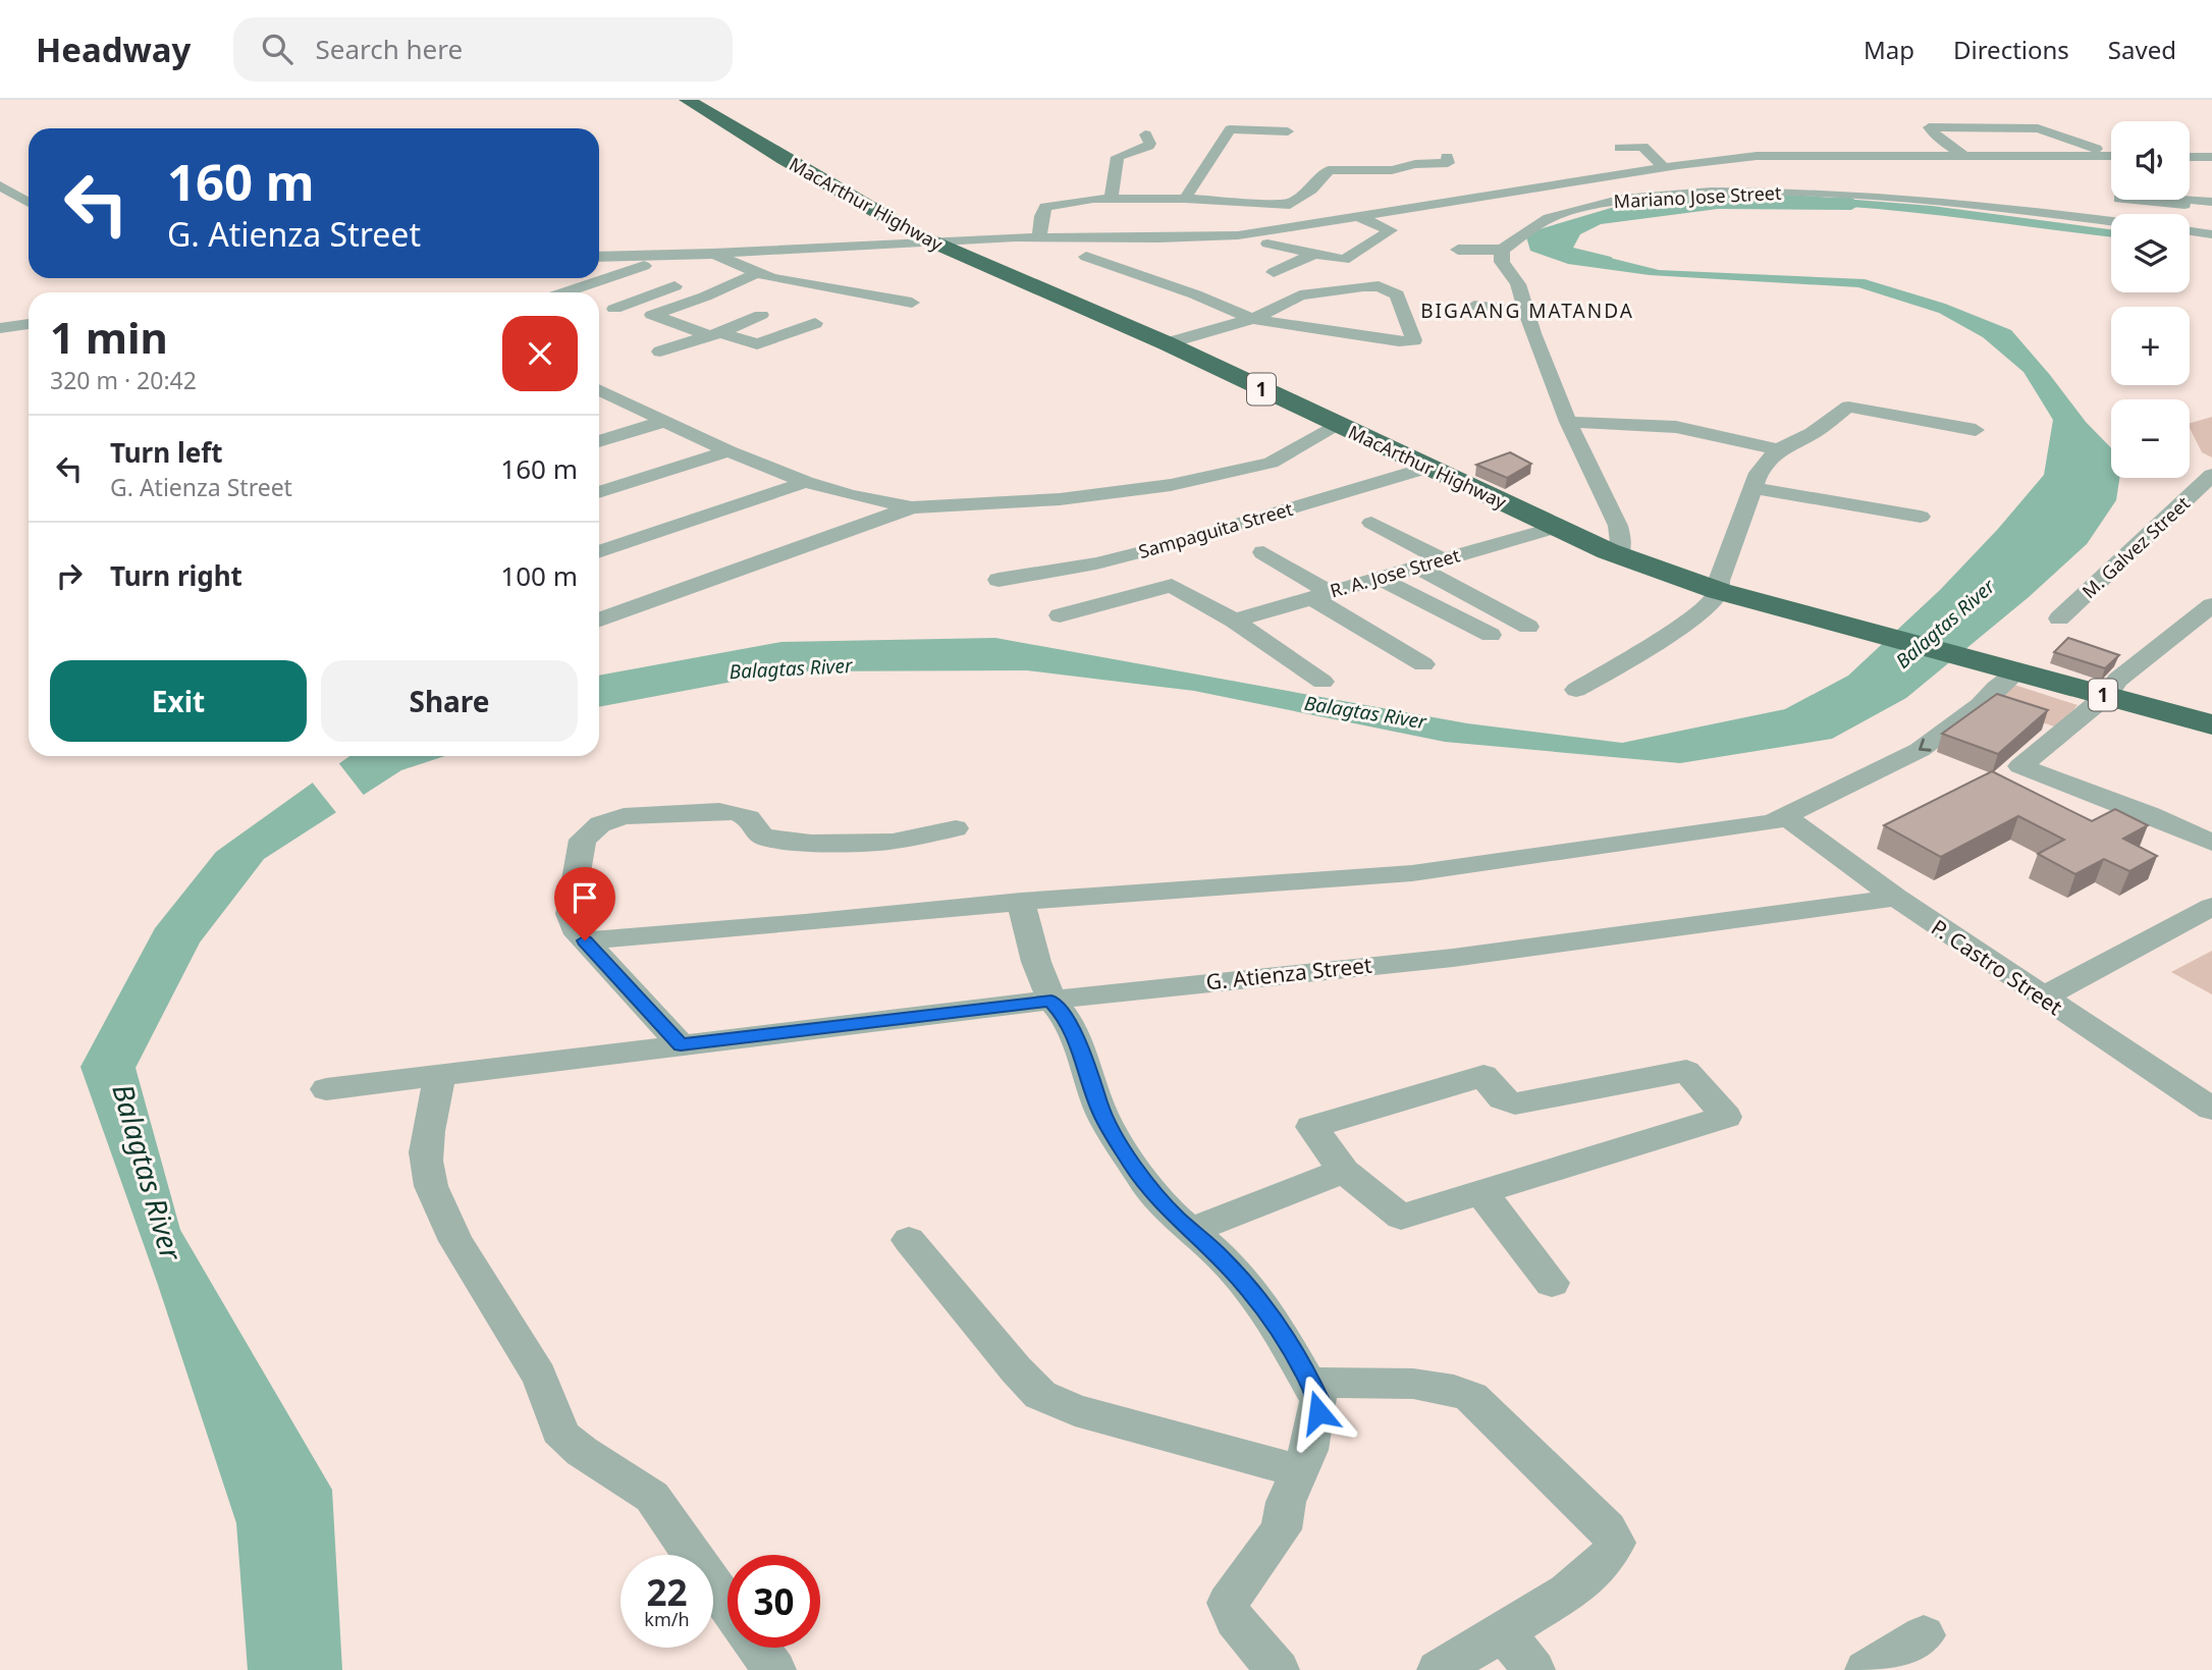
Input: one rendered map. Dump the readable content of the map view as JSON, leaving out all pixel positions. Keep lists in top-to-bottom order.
{
  "streets": {
    "highway": ["MacArthur Highway", "1"],
    "street": [
      "Mariano Jose Street",
      "Sampaguita Street",
      "M. Galvez Street",
      "R. A. Jose Street",
      "P. Castro Street",
      "G. Atienza Street"
    ]
  },
  "crossings": [
    ["MacArthur Highway", "Sampaguita Street"],
    ["MacArthur Highway", "R. A. Jose Street"],
    ["P. Castro Street", "G. Atienza Street"]
  ],
  "districts": ["BIGAANG MATANDA"],
  "water": ["Balagtas River"],
  "page": {
    "header": "Headway",
    "search": "Search here",
    "nav": ["Map", "Directions", "Saved"],
    "map_buttons": ["+", "−"],
    "turn": ["160 m", "G. Atienza Street"],
    "heading": ["1 min", "320 m · 20:42"],
    "list": [
      {
        "name": "Turn left",
        "note": "G. Atienza Street",
        "value": "160 m"
      },
      {
        "name": "Turn right",
        "value": "100 m"
      }
    ],
    "buttons": ["Exit", "Share"],
    "speed": "22 km/h",
    "limit": "30"
  }
}
